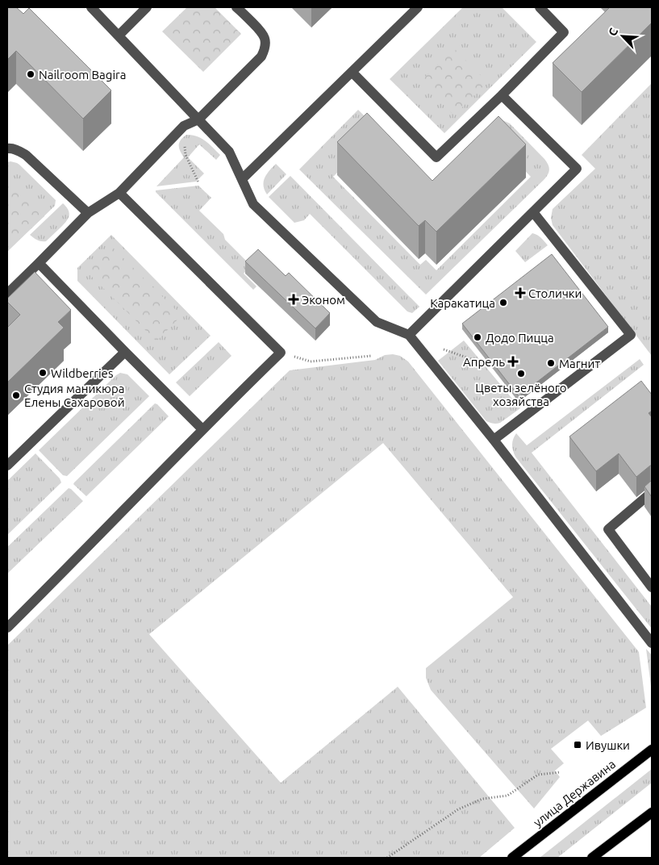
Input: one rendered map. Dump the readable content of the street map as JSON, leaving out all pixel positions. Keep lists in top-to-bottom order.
{
  "streets": {
    "main road": ["улица Державина"]
  },
  "places": {
    "other": [
      "Nailroom Bagira",
      "Каракатица",
      "Додо Пицца",
      "Магнит",
      "Wildberries",
      "Цветы зелёного хозяйства",
      "Студия маникюра Елены Сахаровой"
    ],
    "health": ["Столички", "Эконом", "Апрель"],
    "transit": ["Ивушки"]
  },
  "north": "top left"
}
